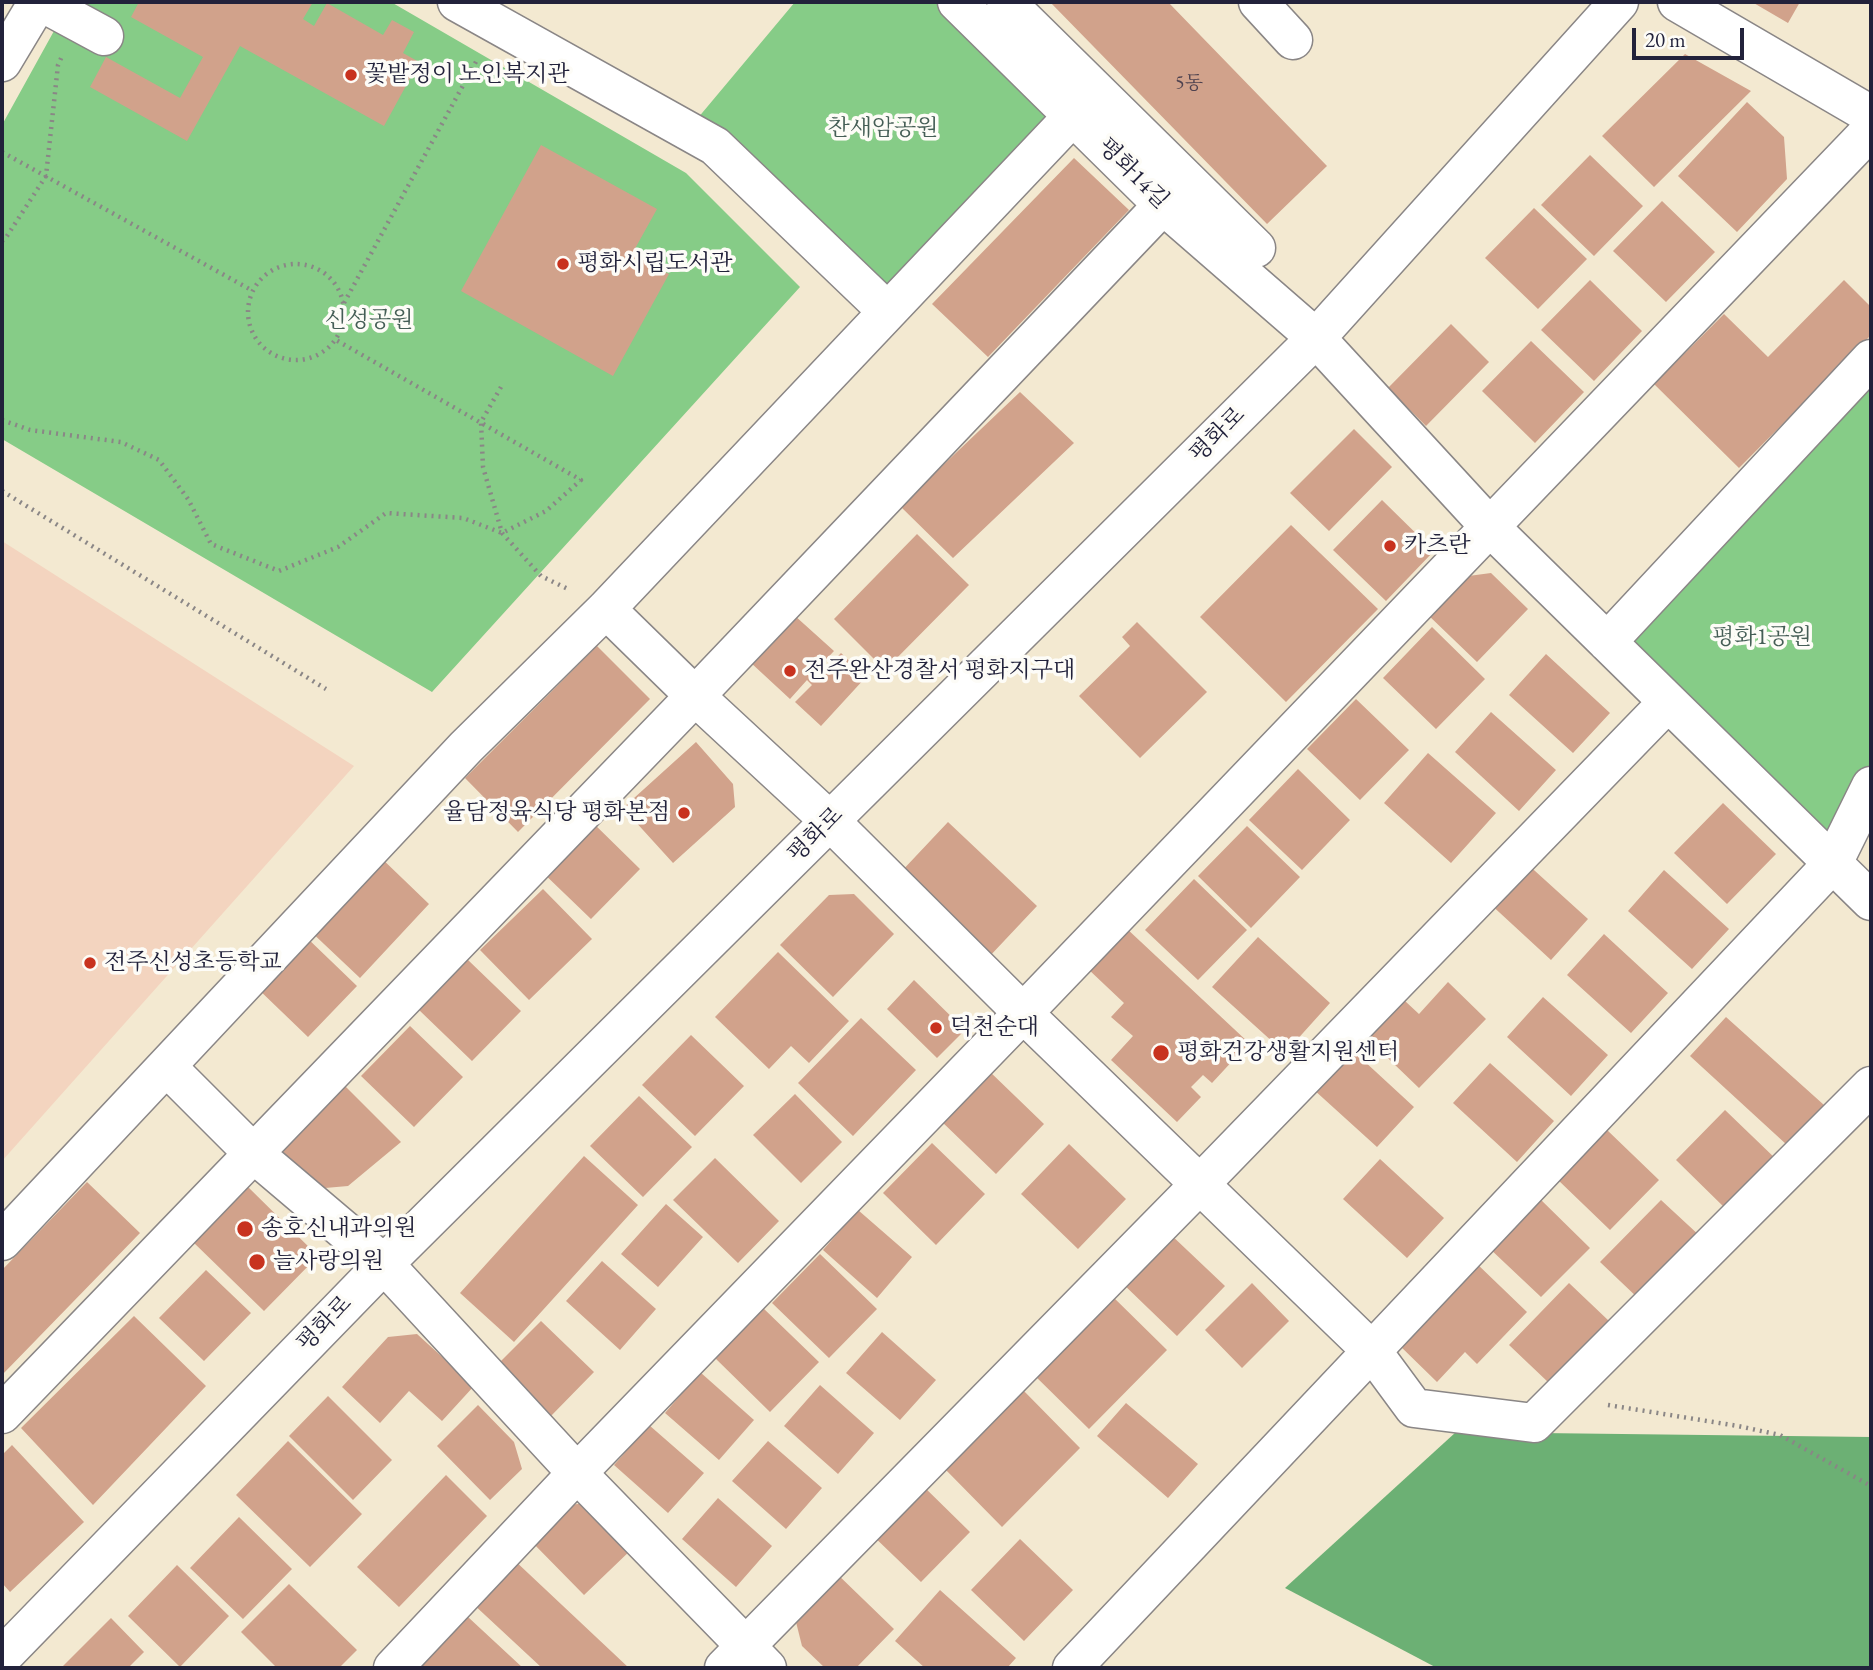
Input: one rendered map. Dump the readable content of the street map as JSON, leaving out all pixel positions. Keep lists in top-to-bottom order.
{
  "streets": {
    "street": ["평화14길", "평화로"]
  },
  "crossings": [
    ["평화14길", "평화로"]
  ],
  "parks": ["찬새암공원", "신성공원", "평화1공원"],
  "places": [
    "꽃밭정이 노인복지관",
    "평화시립도서관",
    "카츠란",
    "전주완산경찰서 평화지구대",
    "율담정육식당 평화본점",
    "전주신성초등학교",
    "덕천순대",
    "평화건강생활지원센터",
    "송호신내과의원",
    "늘사랑의원"
  ],
  "house_numbers": ["5동"],
  "scale_bar": "20 m"
}
